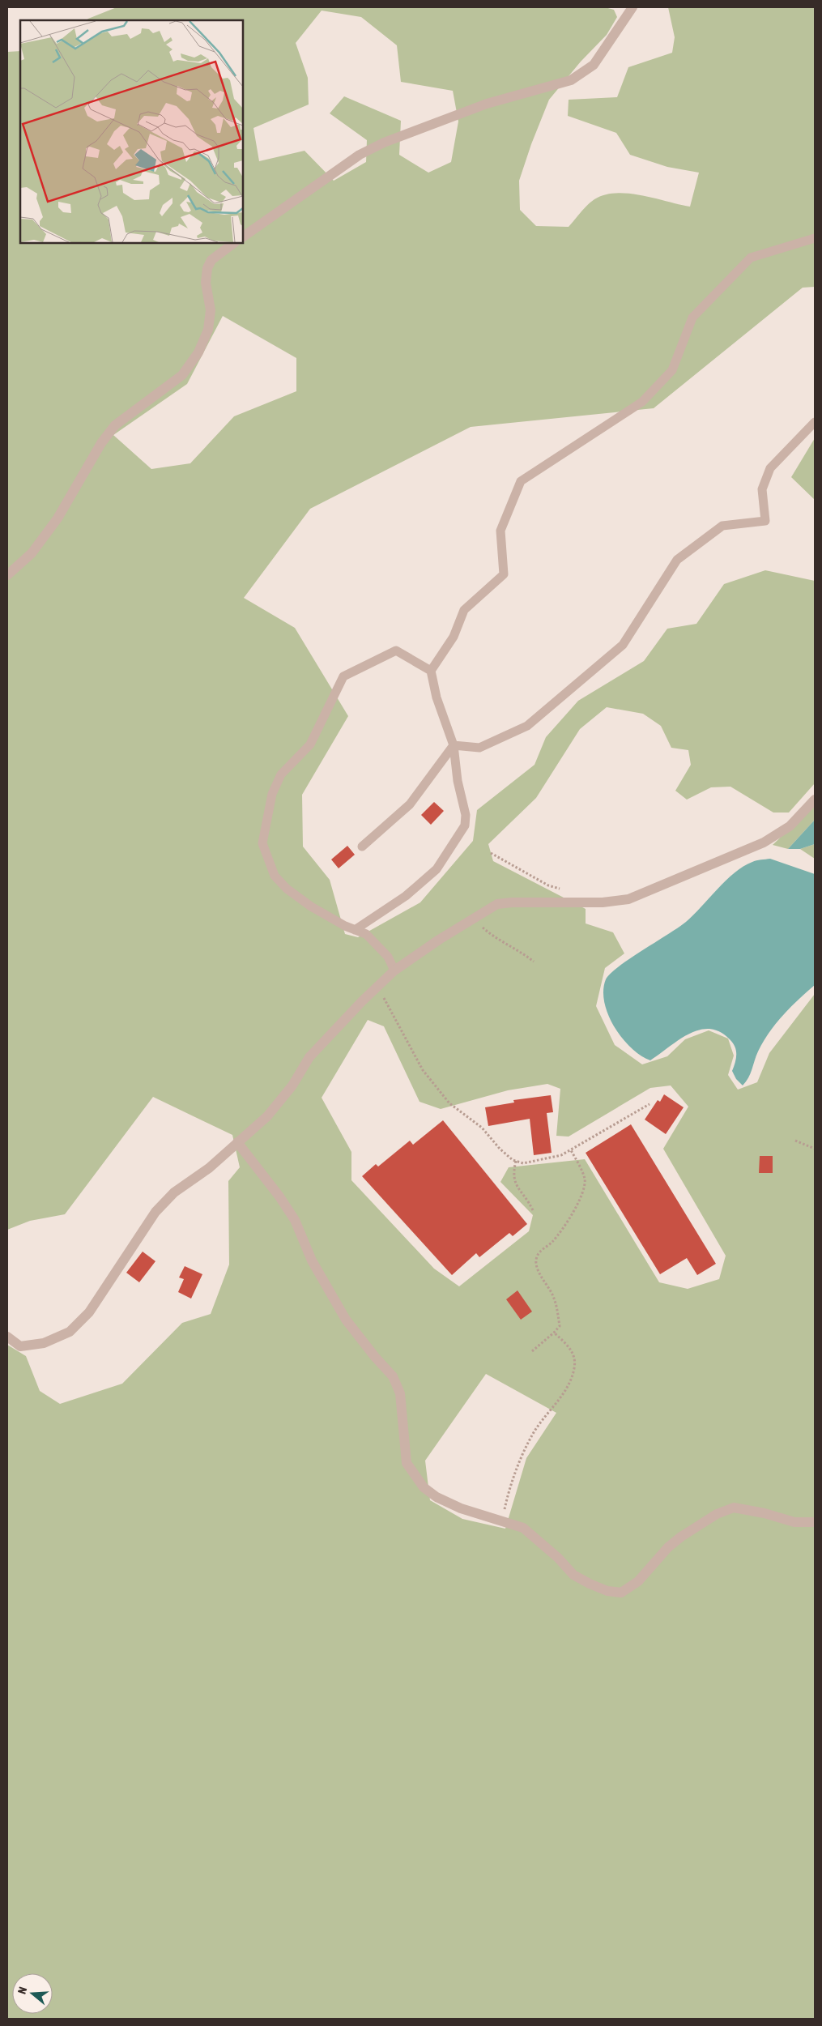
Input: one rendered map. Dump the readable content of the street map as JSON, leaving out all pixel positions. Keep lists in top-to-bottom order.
{
  "north": "left"
}
